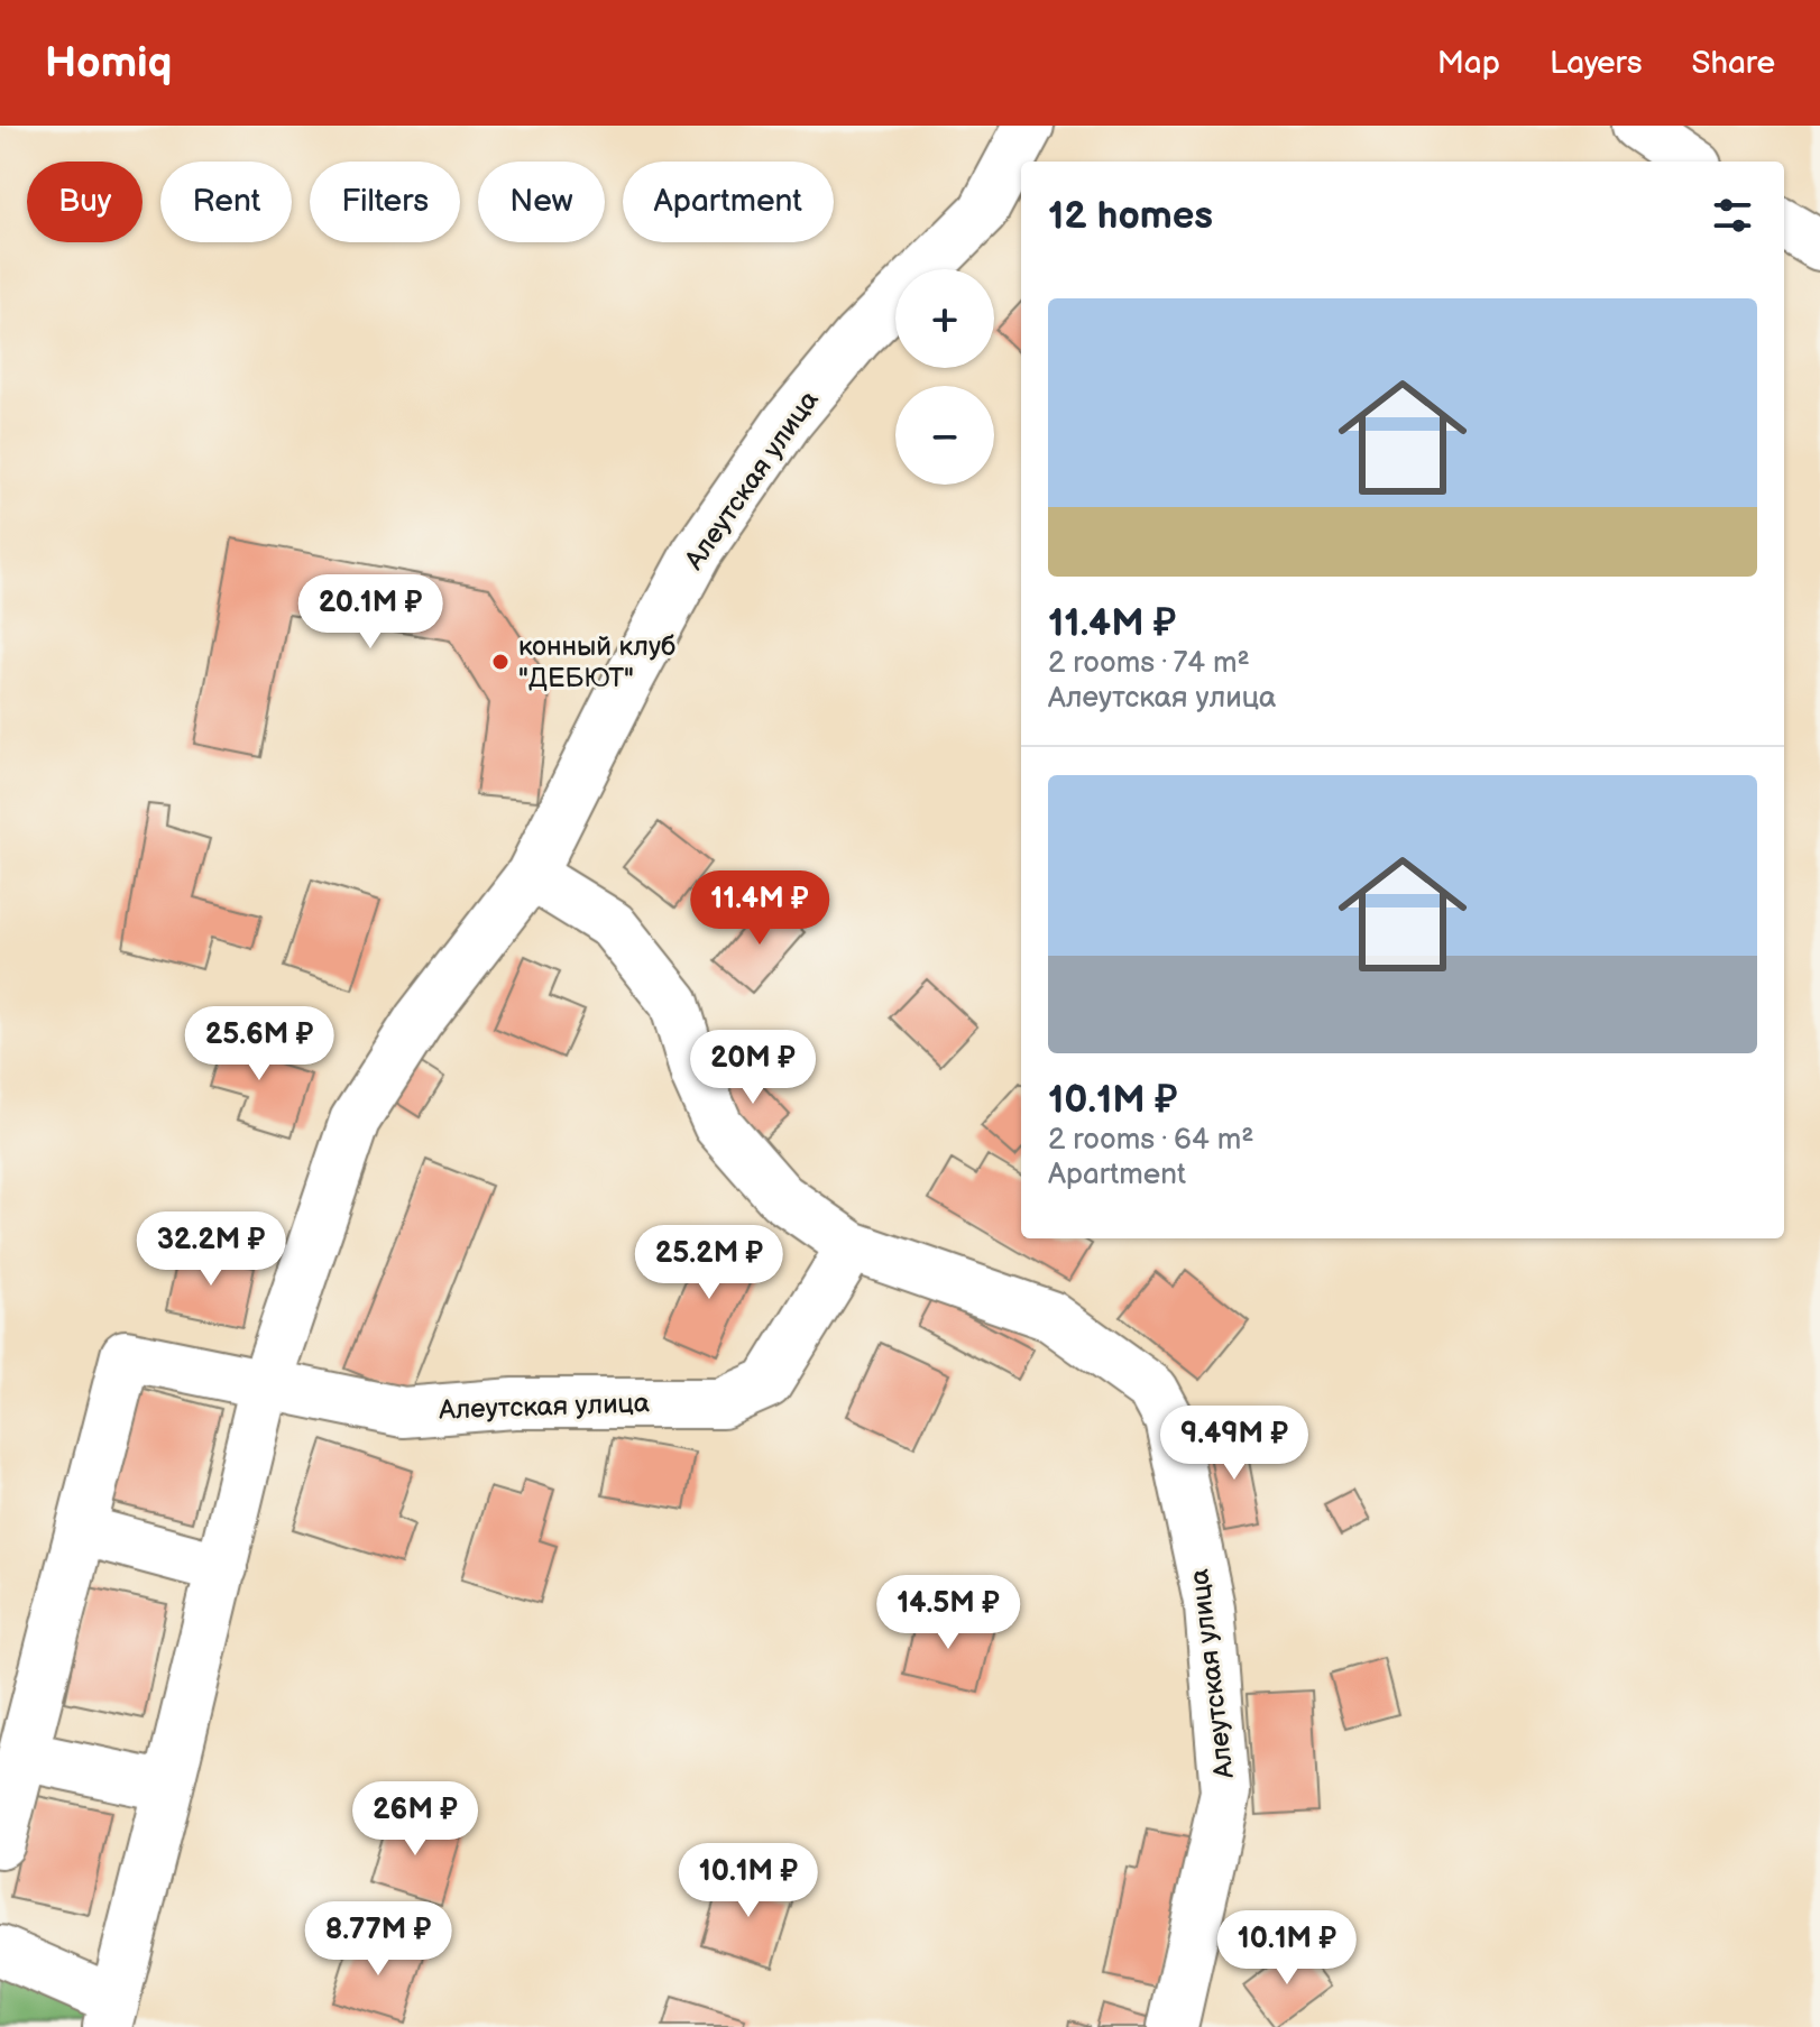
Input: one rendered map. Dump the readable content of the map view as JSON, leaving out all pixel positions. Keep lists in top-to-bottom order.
{
  "streets": {
    "street": ["Алеутская улица"]
  },
  "places": ["конный клуб \"ДЕБЮТ\""],
  "page": {
    "header": "Homiq",
    "nav": ["Map", "Layers", "Share"],
    "chip": [
      "Buy",
      "Rent",
      "Filters",
      "New",
      "Apartment"
    ],
    "heading": "12 homes",
    "map_buttons": ["+", "−"],
    "list": [
      {
        "name": "11.4M ₽",
        "note": "2 rooms · 74 m² · Алеутская улица"
      },
      {
        "name": "10.1M ₽",
        "note": "2 rooms · 64 m² · Apartment"
      }
    ],
    "price": [
      "20.1M ₽",
      "11.4M ₽",
      "25.6M ₽",
      "20M ₽",
      "32.2M ₽",
      "25.2M ₽",
      "9.49M ₽",
      "14.5M ₽",
      "26M ₽",
      "10.1M ₽",
      "8.77M ₽",
      "10.1M ₽"
    ]
  }
}
